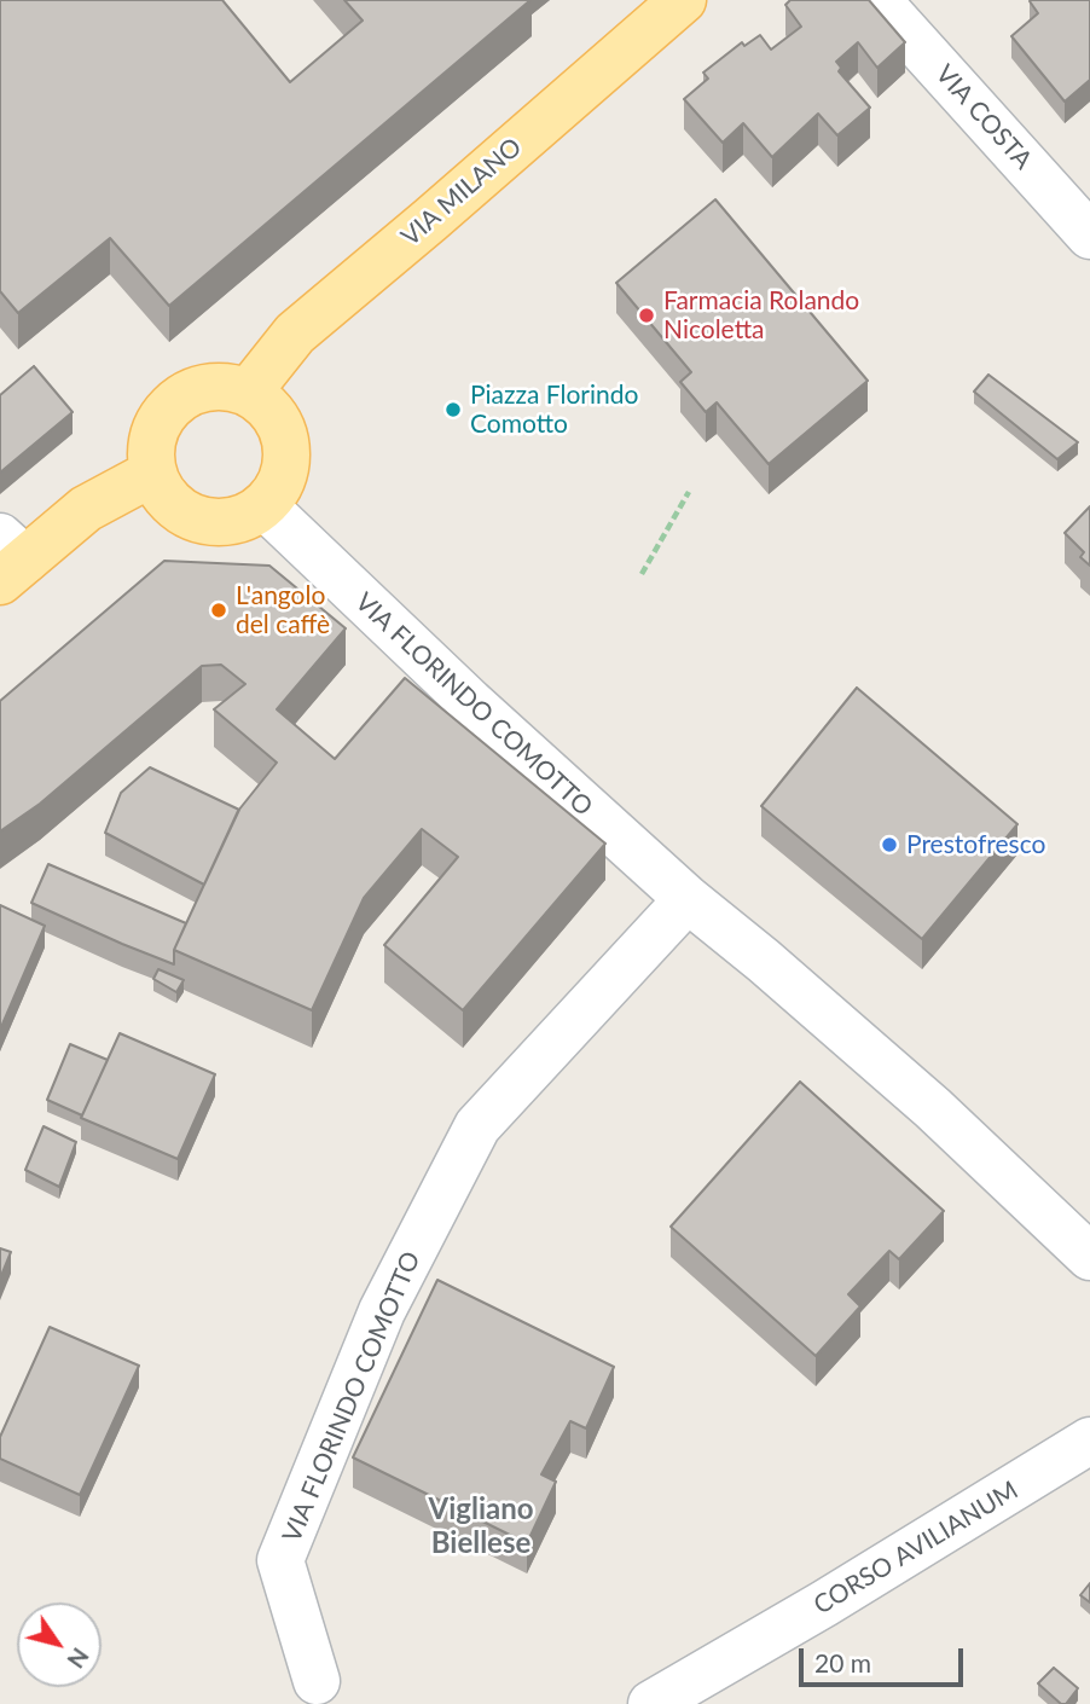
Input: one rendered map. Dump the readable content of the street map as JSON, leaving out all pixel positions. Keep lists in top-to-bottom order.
{
  "streets": {
    "main road": ["VIA MILANO"],
    "street": ["VIA COSTA", "VIA FLORINDO COMOTTO", "CORSO AVILIANUM"]
  },
  "crossings": [
    ["VIA MILANO", "VIA FLORINDO COMOTTO"]
  ],
  "districts": ["Vigliano Biellese"],
  "places": [
    "Farmacia Rolando Nicoletta",
    "Piazza Florindo Comotto",
    "L'angolo del caffè",
    "Prestofresco"
  ],
  "scale_bar": "20 m",
  "north": "bottom right"
}
